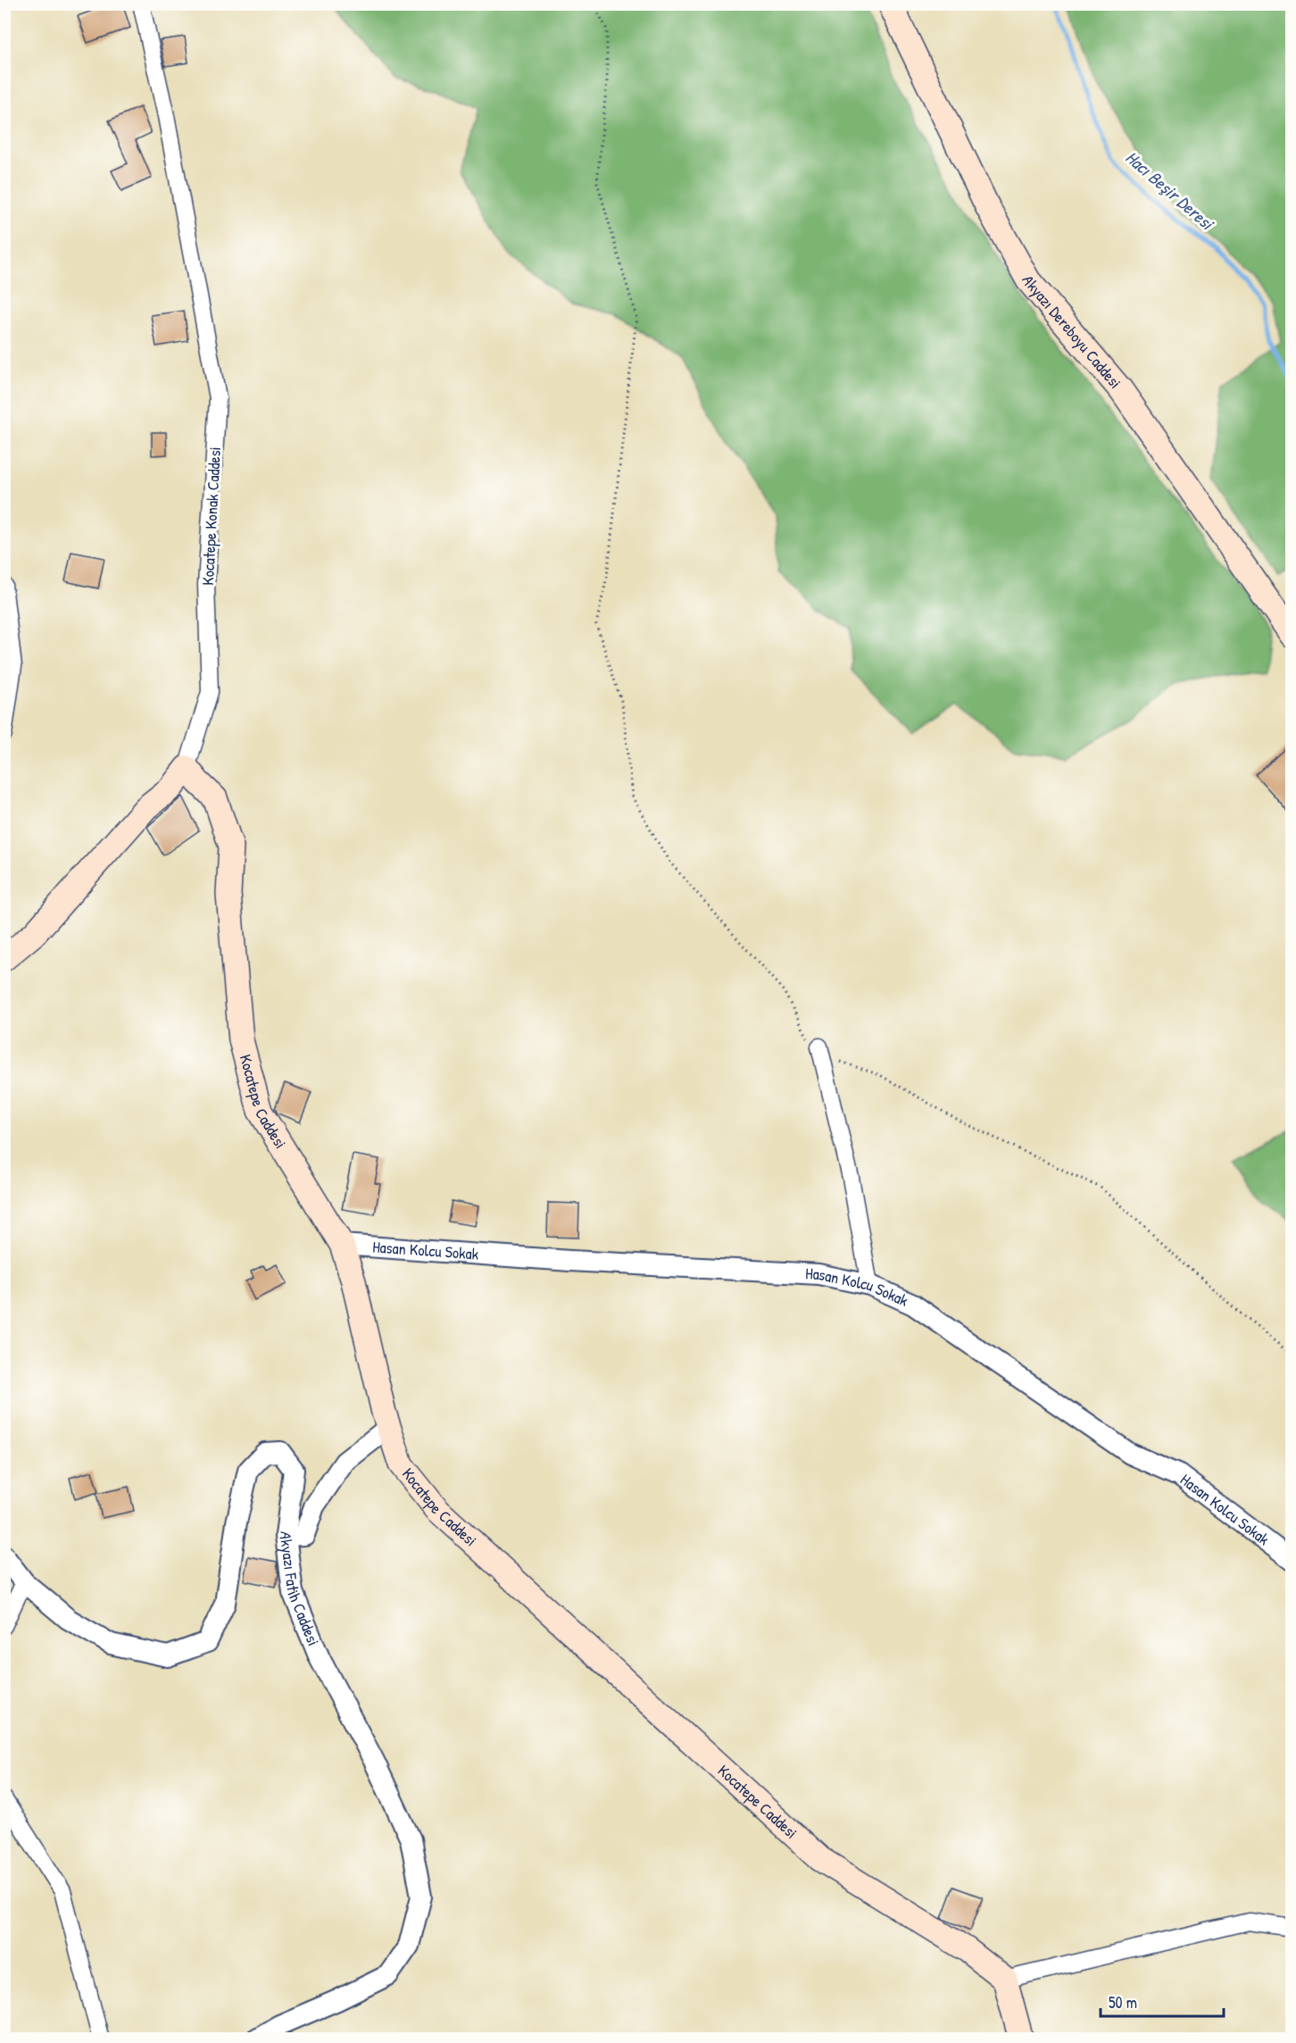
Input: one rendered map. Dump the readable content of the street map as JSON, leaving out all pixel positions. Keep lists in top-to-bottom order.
{
  "streets": {
    "main road": ["Akyazı Dereboyu Caddesi", "Kocatepe Konak Caddesi", "Kocatepe Caddesi"],
    "street": ["Hasan Kolcu Sokak", "Akyazı Fatih Caddesi"]
  },
  "crossings": [
    ["Kocatepe Konak Caddesi", "Kocatepe Caddesi"],
    ["Kocatepe Caddesi", "Hasan Kolcu Sokak"]
  ],
  "water": ["Hacı Beşir Deresi"],
  "scale_bar": "50 m"
}
